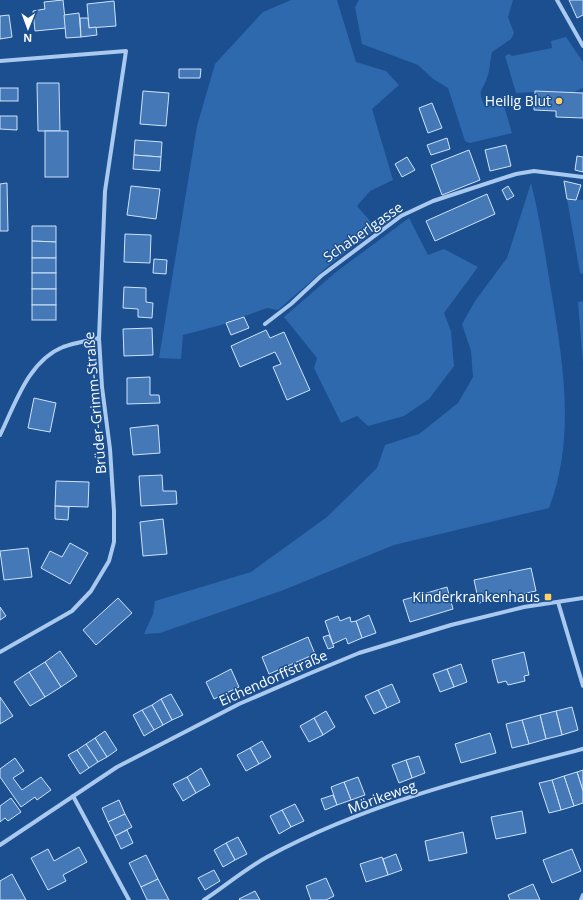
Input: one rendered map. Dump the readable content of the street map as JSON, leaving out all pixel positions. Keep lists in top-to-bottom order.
{
  "streets": {
    "street": [
      "Schaberlgasse",
      "Brüder-Grimm-Straße",
      "Eichendorffstraße",
      "Mörikeweg"
    ]
  },
  "places": {
    "other": ["Heilig Blut"],
    "transit": ["Kinderkrankenhaus"]
  },
  "north": "bottom"
}
